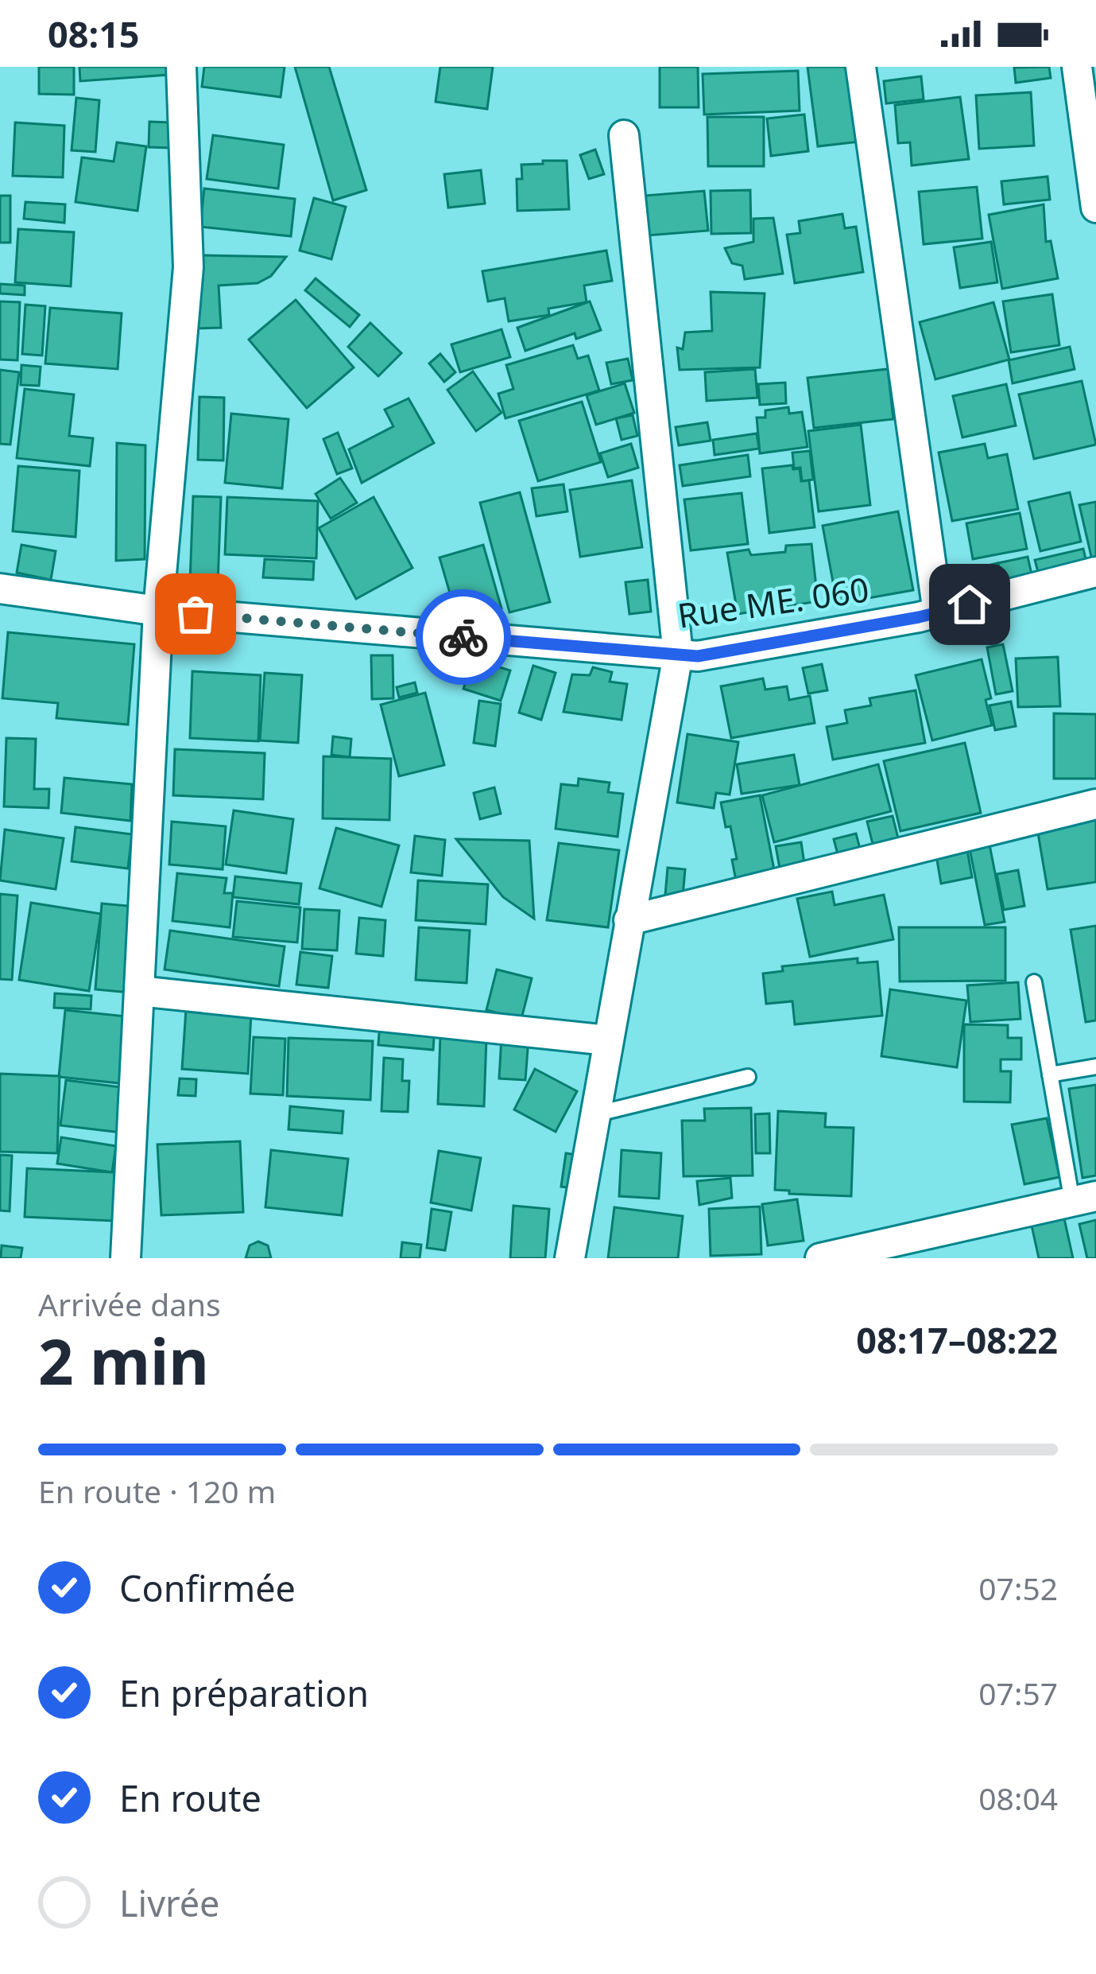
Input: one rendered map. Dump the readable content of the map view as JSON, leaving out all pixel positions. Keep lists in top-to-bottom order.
{
  "streets": {
    "street": ["Rue ME. 060"]
  },
  "page": {
    "status": "08:15",
    "heading": ["2 min", "Arrivée dans", "08:17–08:22"],
    "bar": "En route · 120 m",
    "list": [
      ["Confirmée", "07:52"],
      ["En préparation", "07:57"],
      ["En route", "08:04"],
      "Livrée"
    ]
  }
}
